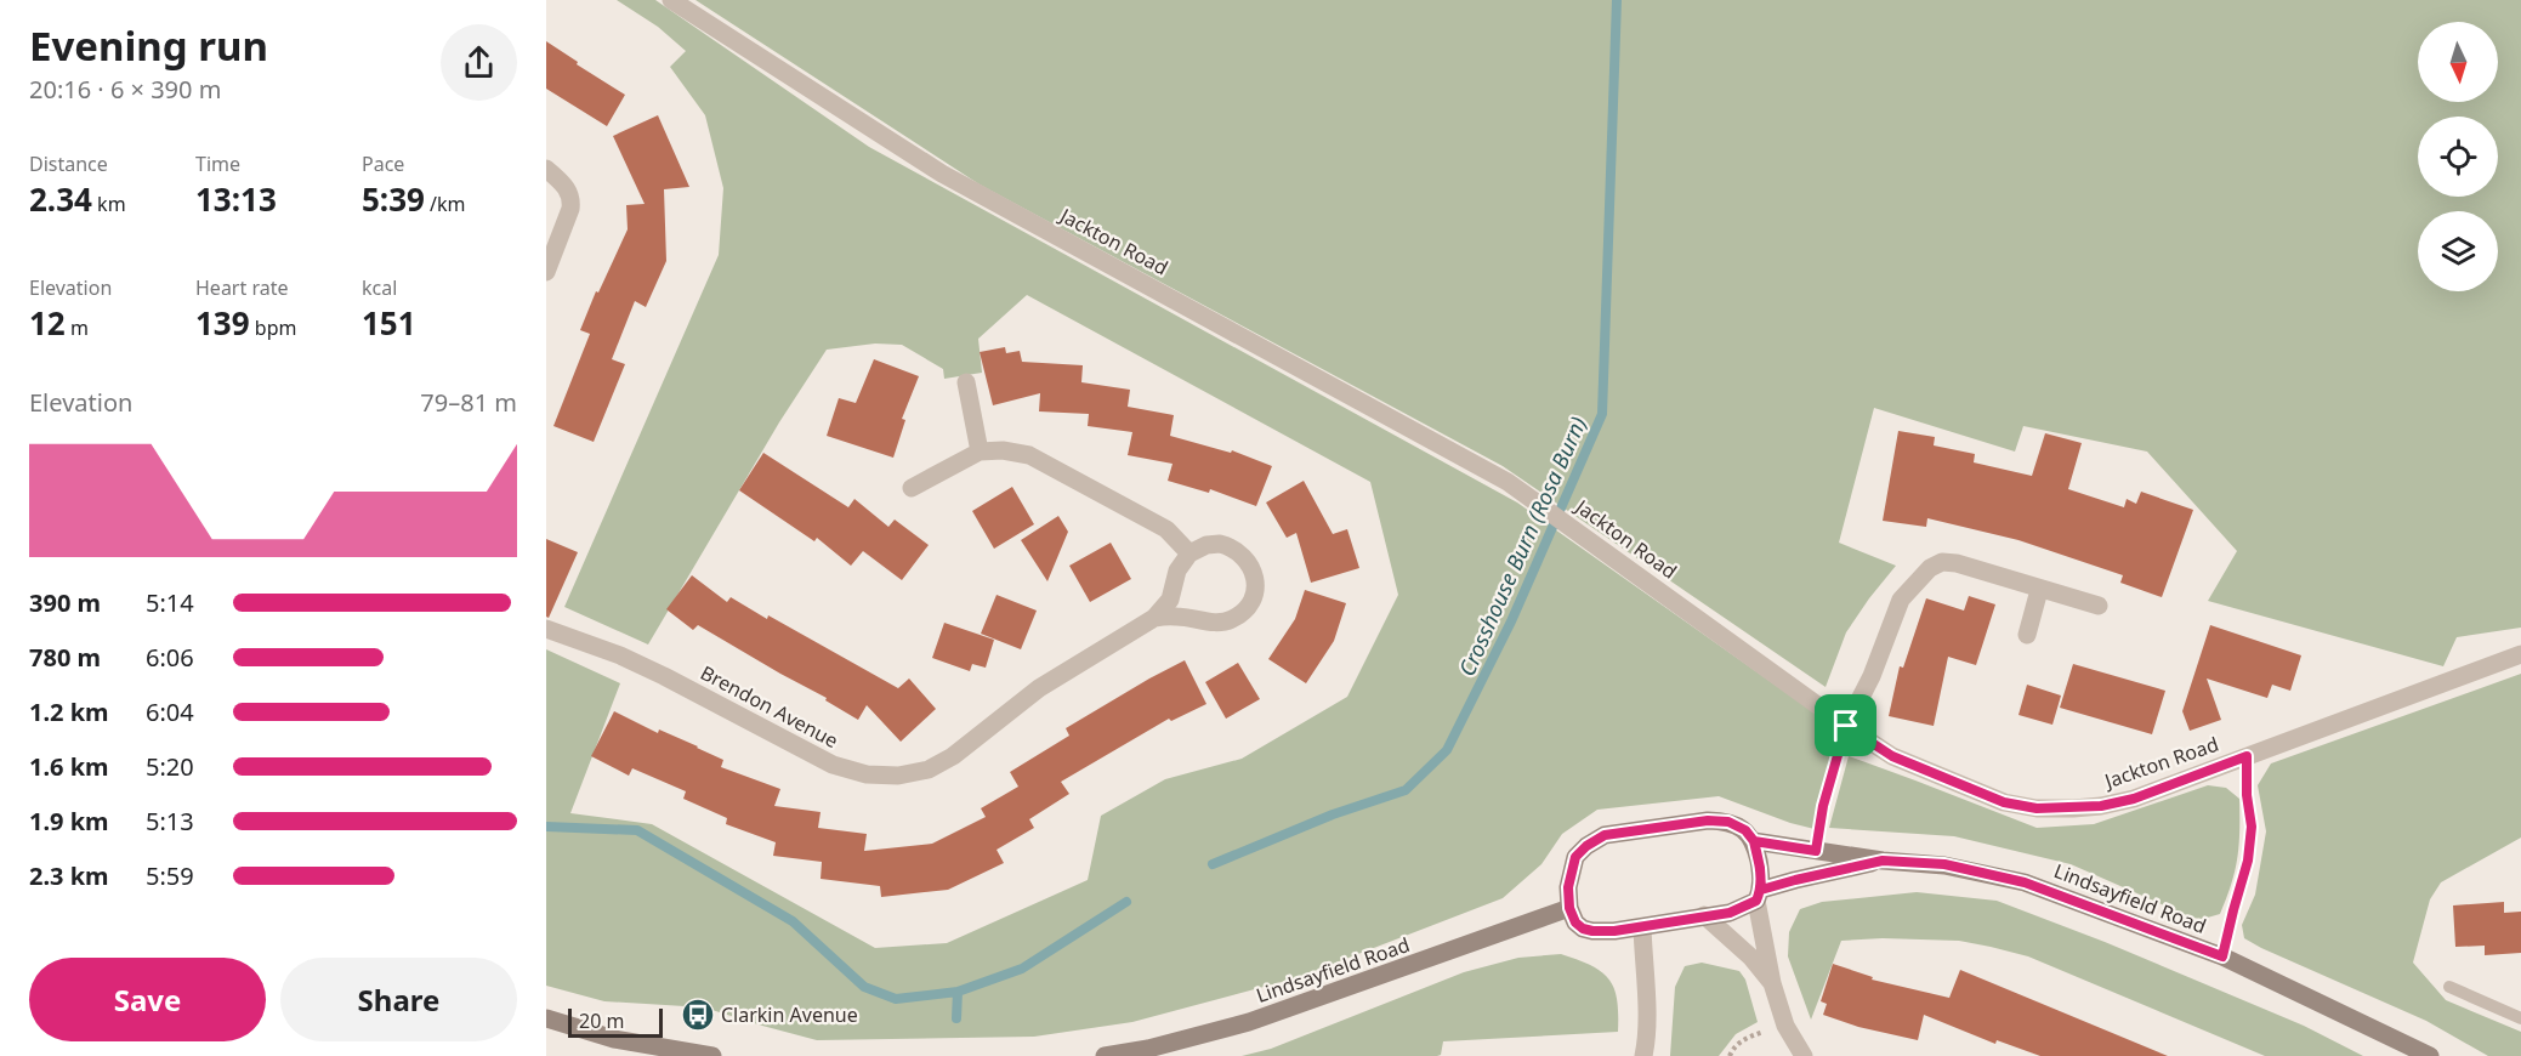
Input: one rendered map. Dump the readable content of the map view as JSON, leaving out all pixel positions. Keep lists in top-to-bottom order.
{
  "streets": {
    "street": ["Jackton Road", "Brendon Avenue", "Lindsayfield Road"]
  },
  "water": ["Crosshouse Burn (Rosa Burn)"],
  "places": {
    "bus stop": ["Clarkin Avenue"]
  },
  "scale_bar": "20 m",
  "north": "bottom",
  "page": {
    "heading": ["Evening run", "20:16 · 6 × 390 m"],
    "stats": [
      ["Distance", "2.34 km"],
      ["Time", "13:13"],
      ["Pace", "5:39 /km"],
      ["Elevation", "12 m"],
      ["Heart rate", "139 bpm"],
      ["kcal", "151"]
    ],
    "chart": ["Elevation", "79–81 m"],
    "list": [
      {
        "name": "390 m",
        "note": "5:14"
      },
      {
        "name": "780 m",
        "note": "6:06"
      },
      {
        "name": "1.2 km",
        "note": "6:04"
      },
      {
        "name": "1.6 km",
        "note": "5:20"
      },
      {
        "name": "1.9 km",
        "note": "5:13"
      },
      {
        "name": "2.3 km",
        "note": "5:59"
      }
    ],
    "buttons": ["Save", "Share"],
    "scale": "20 m"
  }
}
